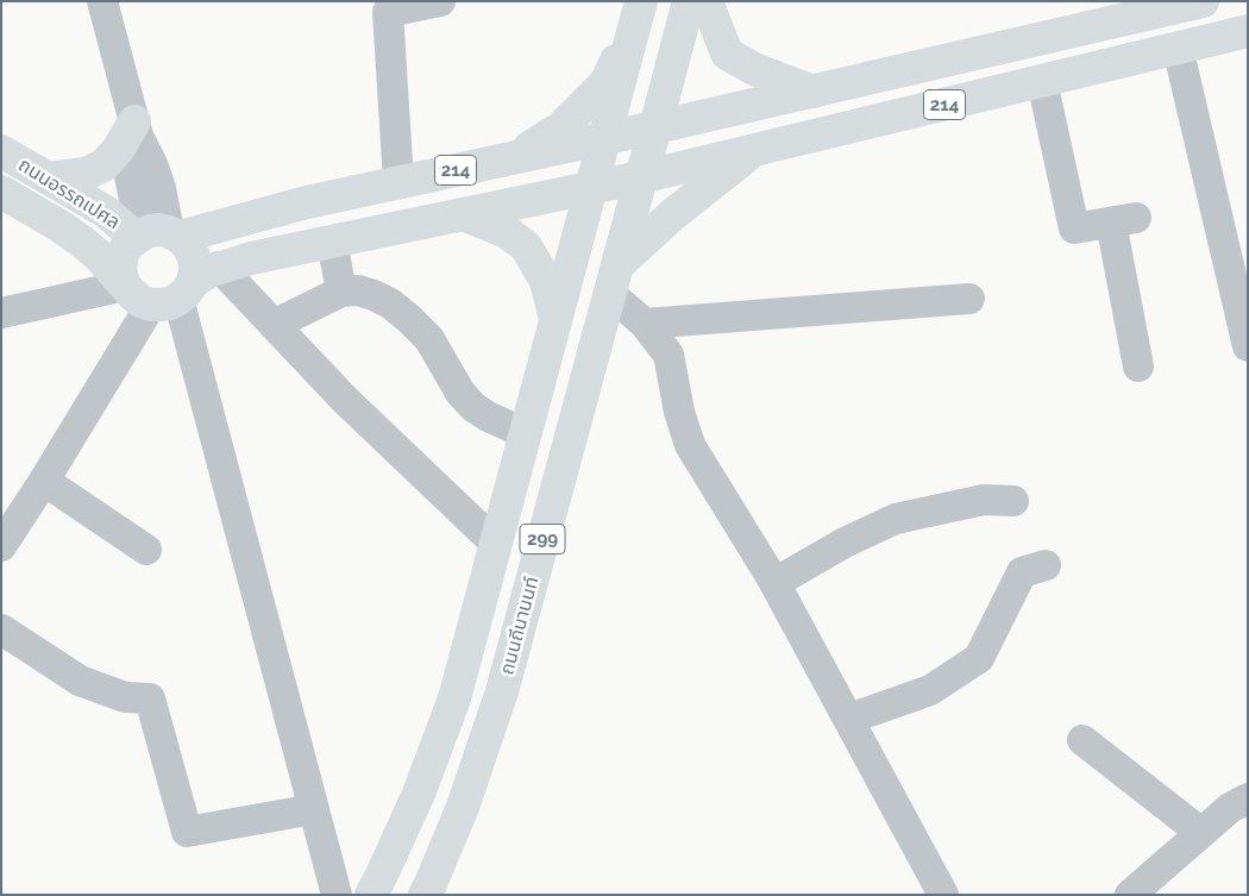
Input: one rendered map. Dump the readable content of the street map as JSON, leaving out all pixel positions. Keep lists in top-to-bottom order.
{
  "streets": {
    "main road": [
      "214",
      "ถนนอรรถเปศล",
      "299",
      "ถนนถีนานนท์"
    ]
  },
  "crossings": [
    ["214", "ถนนอรรถเปศล"],
    ["214", "299"],
    ["214", "ถนนถีนานนท์"],
    ["299", "ถนนถีนานนท์"]
  ]
}
